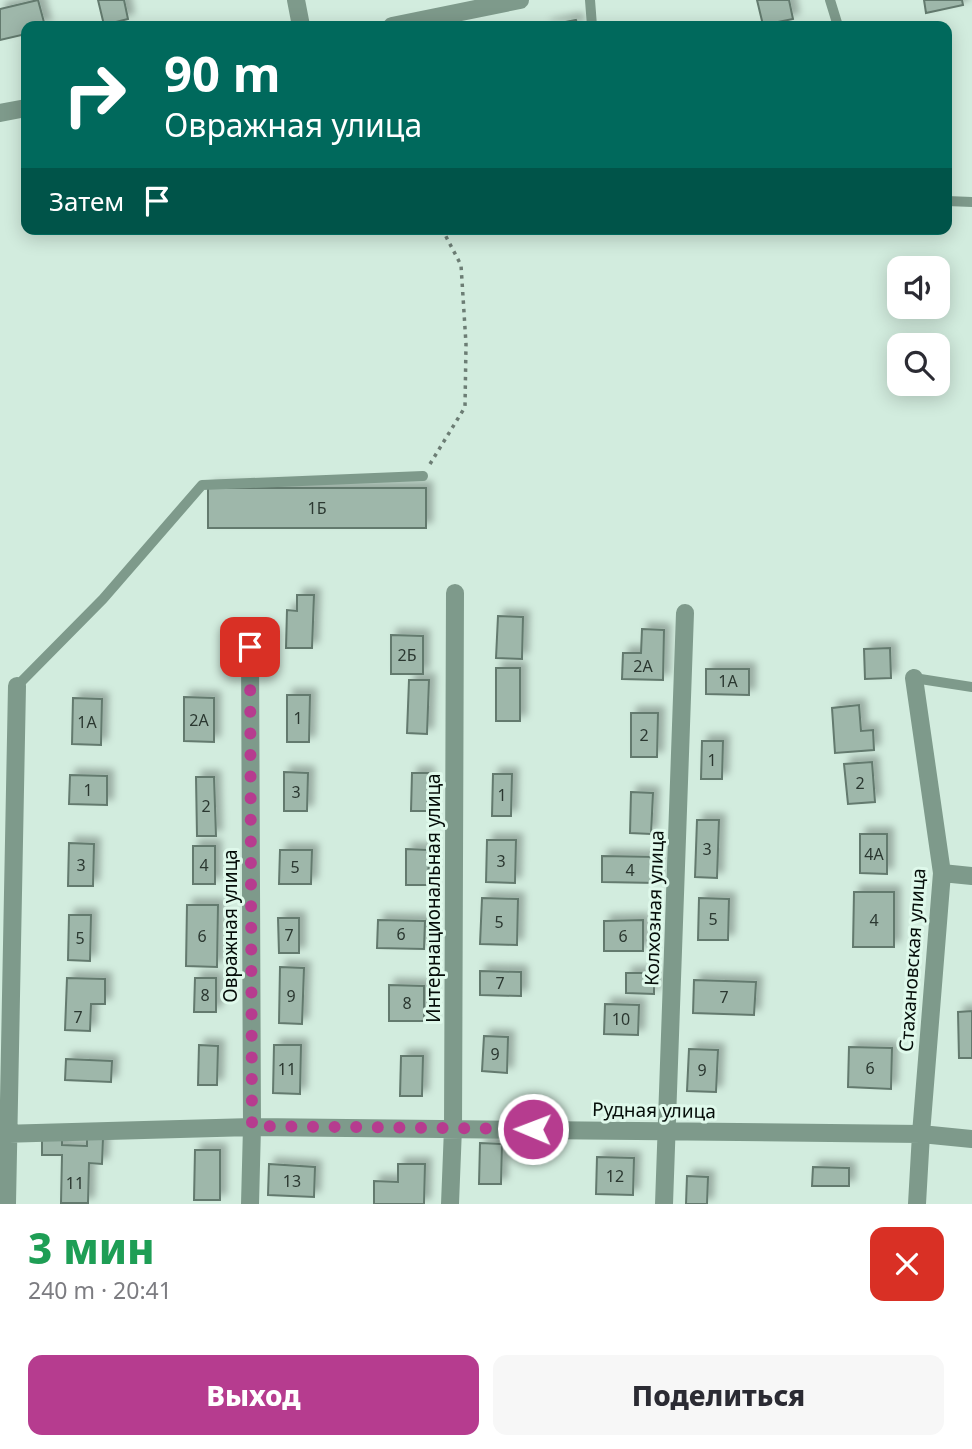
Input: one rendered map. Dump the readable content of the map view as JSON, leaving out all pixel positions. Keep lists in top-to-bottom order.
{
  "streets": {
    "street": [
      "Интернациональная улица",
      "Колхозная улица",
      "Овражная улица",
      "Стахановская улица",
      "Рудная улица"
    ]
  },
  "crossings": [
    ["Интернациональная улица", "Рудная улица"],
    ["Колхозная улица", "Рудная улица"],
    ["Овражная улица", "Рудная улица"],
    ["Стахановская улица", "Рудная улица"]
  ],
  "house_numbers": [
    "1Б",
    "2Б",
    "2А",
    "1А",
    "1",
    "2А",
    "1А",
    "2",
    "1",
    "2",
    "1",
    "3",
    "1",
    "2",
    "3",
    "4А",
    "3",
    "3",
    "4",
    "5",
    "4",
    "5",
    "4",
    "5",
    "6",
    "7",
    "6",
    "6",
    "5",
    "7",
    "8",
    "9",
    "7",
    "8",
    "7",
    "10",
    "9",
    "6",
    "11",
    "9",
    "12",
    "13",
    "11"
  ],
  "page": {
    "turn": ["90 m", "Овражная улица"],
    "then": "Затем",
    "heading": ["3 мин", "240 m · 20:41"],
    "buttons": ["Выход", "Поделиться"]
  }
}
